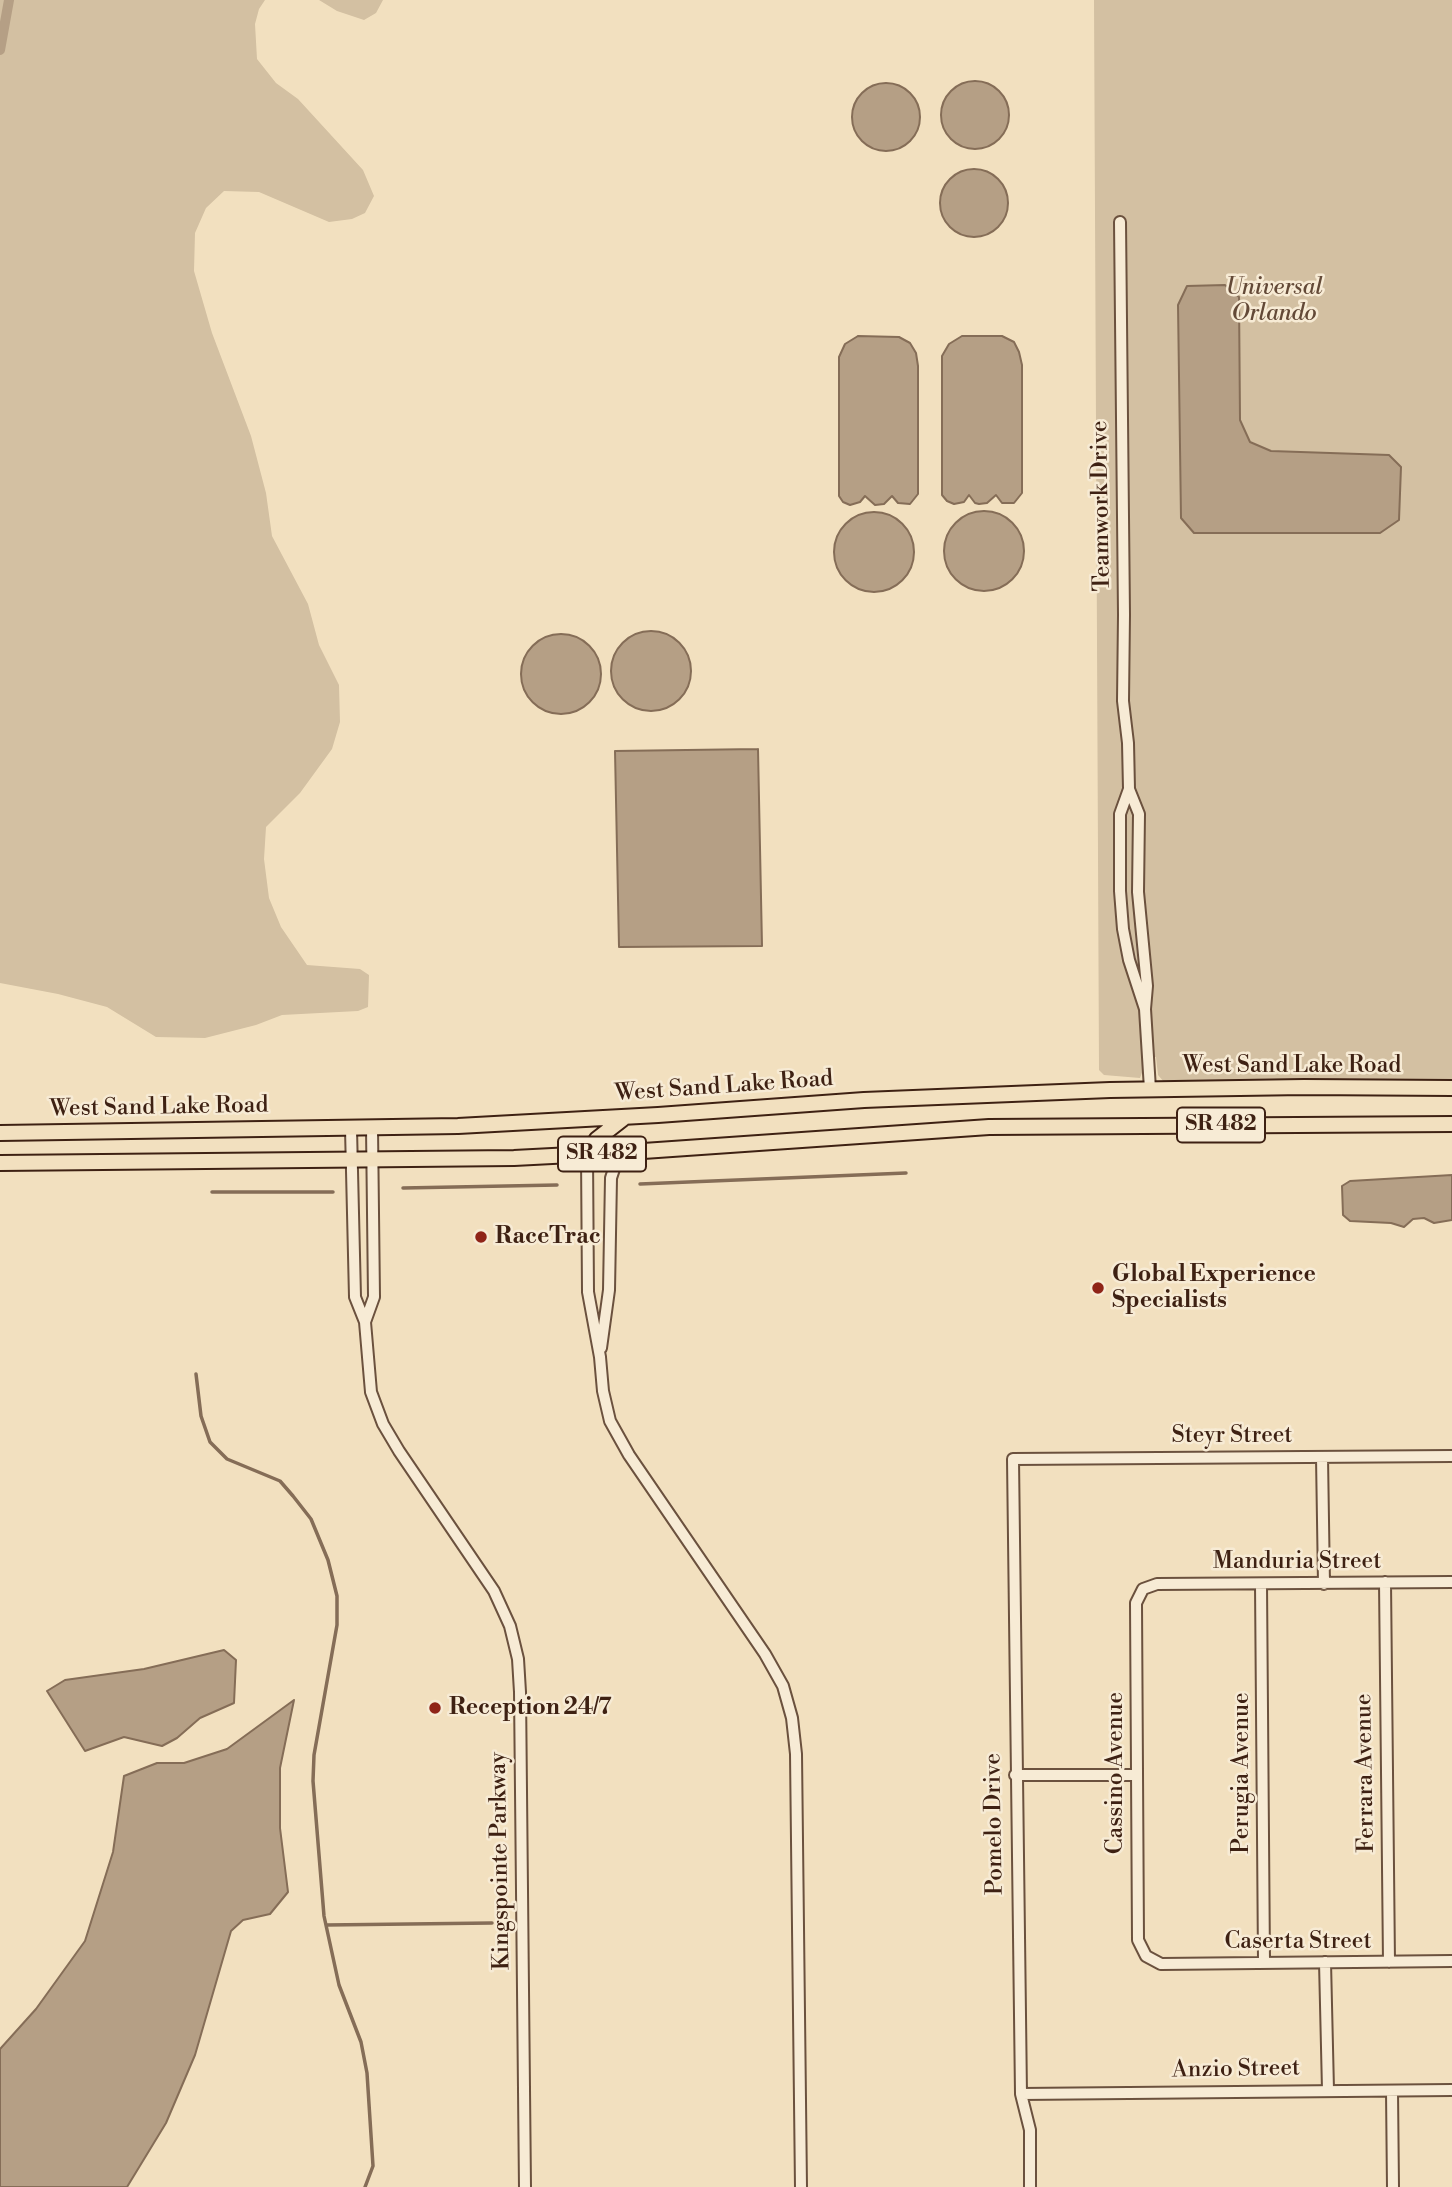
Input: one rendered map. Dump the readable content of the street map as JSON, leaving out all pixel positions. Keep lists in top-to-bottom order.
{
  "streets": {
    "main road": ["West Sand Lake Road", "SR 482"],
    "street": [
      "Teamwork Drive",
      "Steyr Street",
      "Manduria Street",
      "Cassino Avenue",
      "Perugia Avenue",
      "Ferrara Avenue",
      "Pomelo Drive",
      "Kingspointe Parkway",
      "Caserta Street",
      "Anzio Street"
    ]
  },
  "crossings": [
    ["Teamwork Drive", "West Sand Lake Road"],
    ["West Sand Lake Road", "Kingspointe Parkway"],
    ["SR 482", "Kingspointe Parkway"],
    ["Steyr Street", "Pomelo Drive"],
    ["Manduria Street", "Cassino Avenue"],
    ["Manduria Street", "Perugia Avenue"],
    ["Manduria Street", "Ferrara Avenue"],
    ["Cassino Avenue", "Caserta Street"],
    ["Perugia Avenue", "Caserta Street"],
    ["Ferrara Avenue", "Caserta Street"],
    ["Pomelo Drive", "Anzio Street"]
  ],
  "parks": ["Universal Orlando"],
  "places": ["RaceTrac", "Global Experience Specialists", "Reception 24/7"]
}
